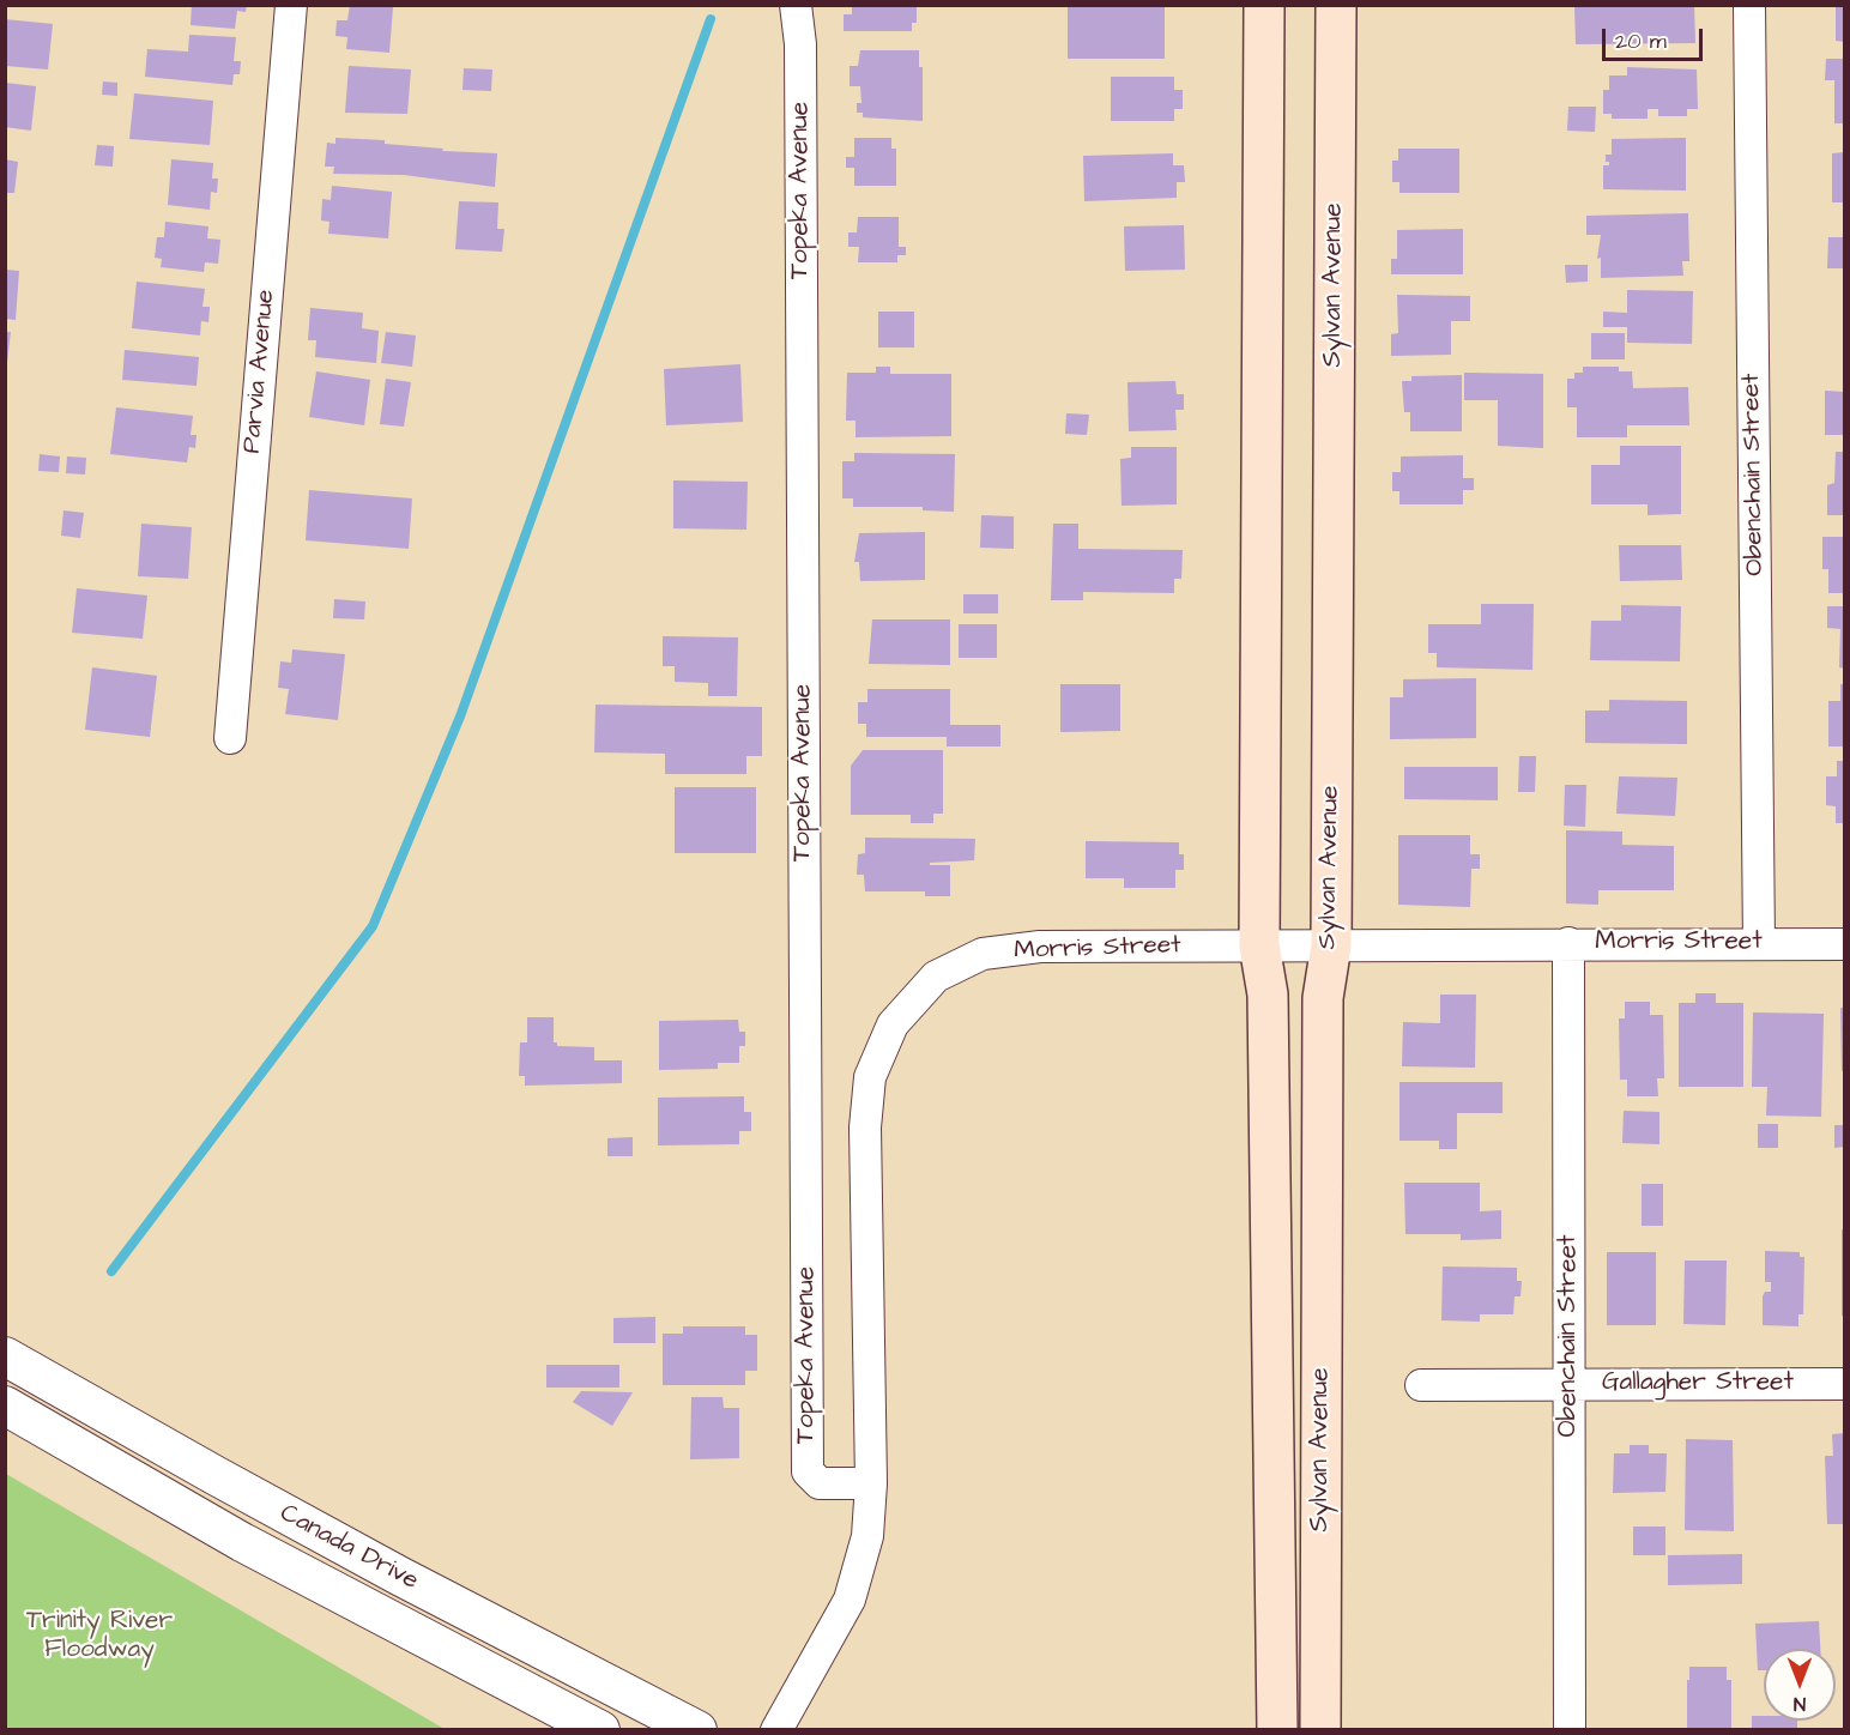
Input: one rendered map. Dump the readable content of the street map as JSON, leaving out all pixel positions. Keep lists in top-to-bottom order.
{
  "streets": {
    "main road": ["Sylvan Avenue"],
    "street": [
      "Topeka Avenue",
      "Parvia Avenue",
      "Obenchain Street",
      "Morris Street",
      "Gallagher Street",
      "Canada Drive"
    ]
  },
  "crossings": [
    ["Topeka Avenue", "Morris Street"],
    ["Sylvan Avenue", "Morris Street"],
    ["Obenchain Street", "Morris Street"],
    ["Obenchain Street", "Gallagher Street"]
  ],
  "parks": ["Trinity River Floodway"],
  "scale_bar": "20 m",
  "north": "bottom"
}
